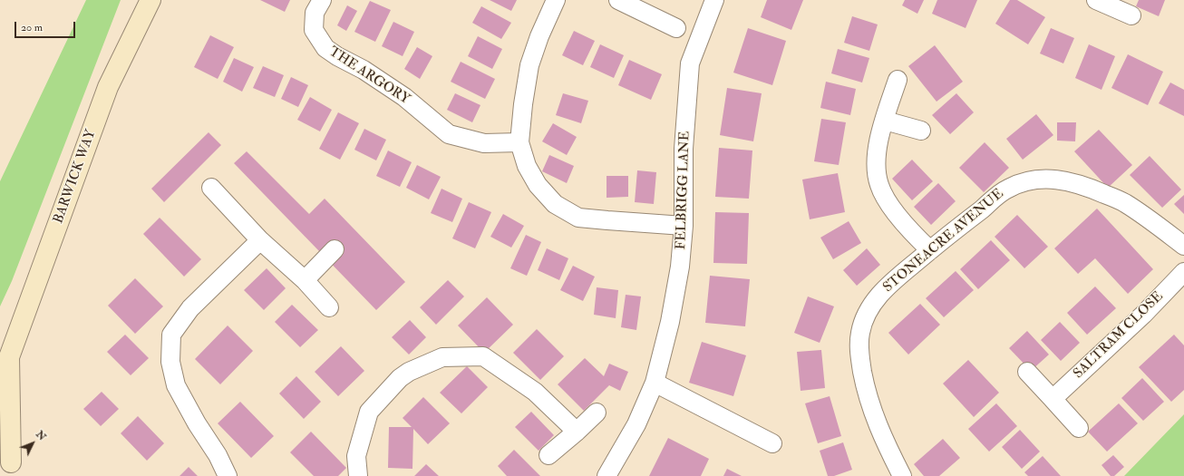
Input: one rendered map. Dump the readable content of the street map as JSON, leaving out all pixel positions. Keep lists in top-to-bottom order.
{
  "streets": {
    "street": [
      "THE ARGORY",
      "BARWICK WAY",
      "FELBRIGG LANE",
      "STONEACRE AVENUE",
      "SALTRAM CLOSE"
    ]
  },
  "scale_bar": "20 m",
  "north": "top right"
}
